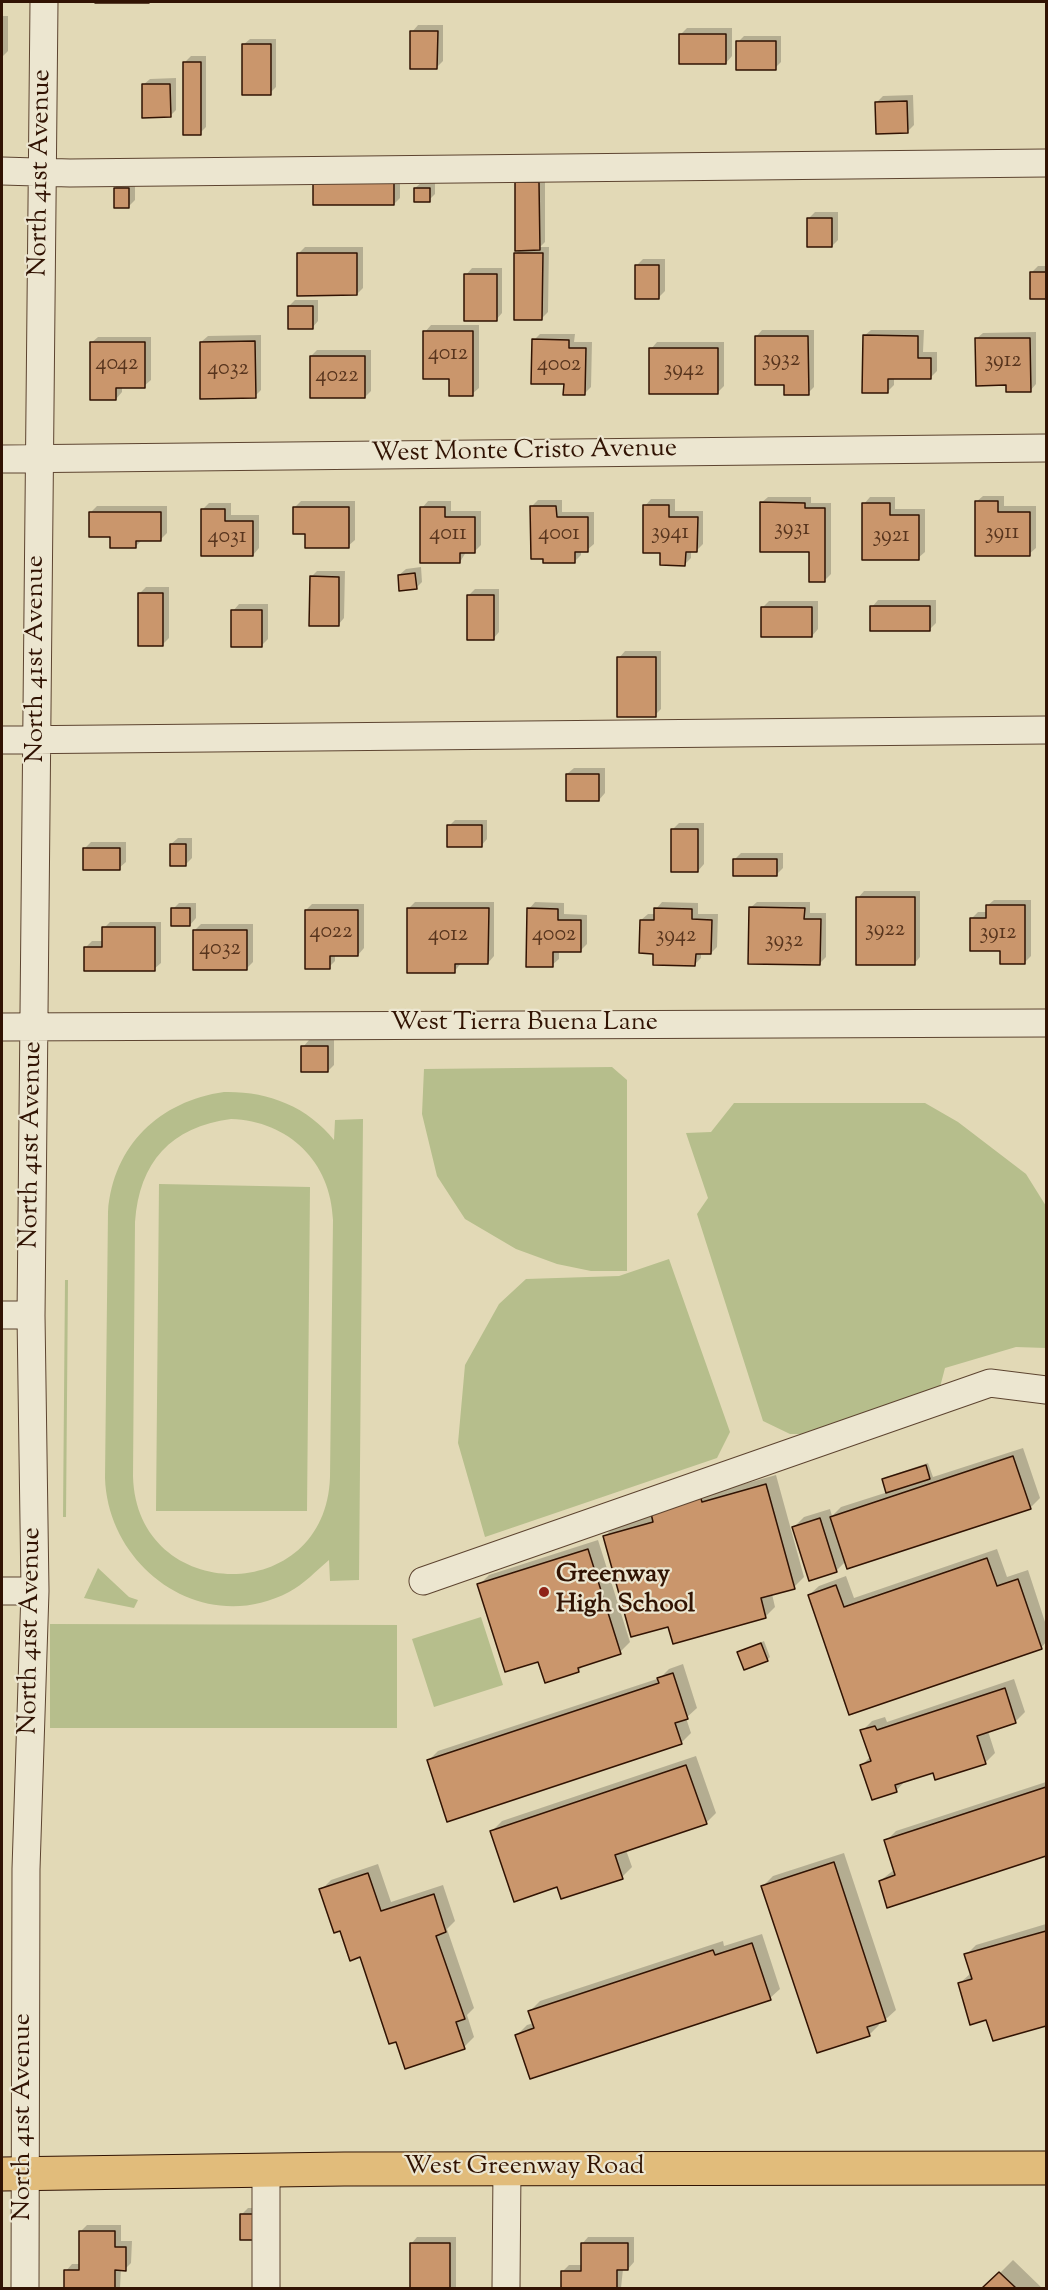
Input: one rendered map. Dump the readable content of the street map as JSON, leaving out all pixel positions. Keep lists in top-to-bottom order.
{
  "streets": {
    "main road": ["West Greenway Road"],
    "street": ["North 41st Avenue", "West Monte Cristo Avenue", "West Tierra Buena Lane"]
  },
  "crossings": [
    ["North 41st Avenue", "West Monte Cristo Avenue"],
    ["North 41st Avenue", "West Tierra Buena Lane"],
    ["North 41st Avenue", "West Greenway Road"]
  ],
  "places": ["Greenway High School"],
  "house_numbers": [
    "4012",
    "3932",
    "3912",
    "4042",
    "4002",
    "4032",
    "3942",
    "4022",
    "3931",
    "3941",
    "3911",
    "4011",
    "4001",
    "3921",
    "4031",
    "3922",
    "4022",
    "3912",
    "4012",
    "4002",
    "3942",
    "3932",
    "4032"
  ]
}
